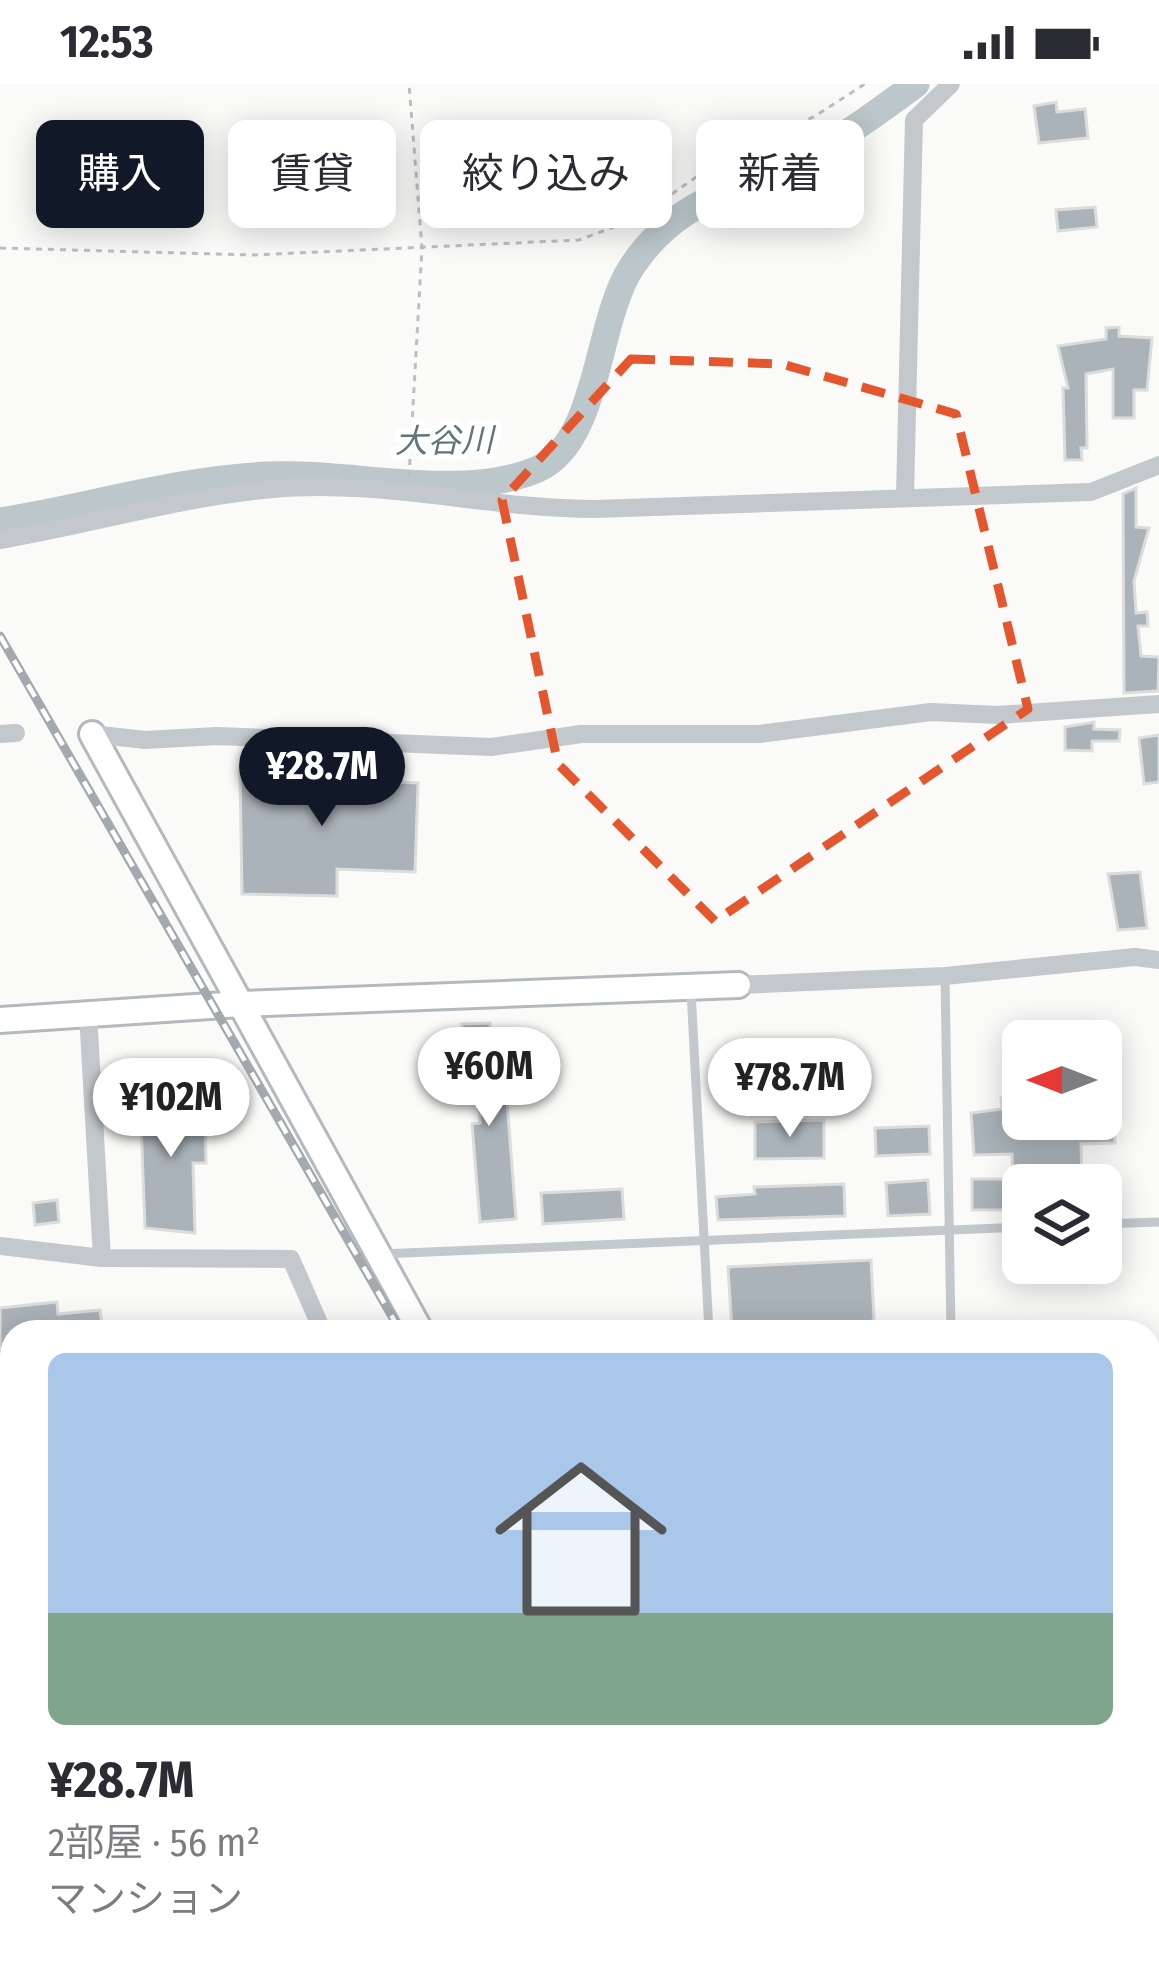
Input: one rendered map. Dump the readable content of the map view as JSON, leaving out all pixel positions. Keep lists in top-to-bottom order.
{
  "water": ["大谷川"],
  "north": "left",
  "page": {
    "status": "12:53",
    "chip": [
      "購入",
      "賃貸",
      "絞り込み",
      "新着"
    ],
    "price": [
      "¥28.7M",
      "¥60M",
      "¥78.7M",
      "¥102M"
    ],
    "list": [
      {
        "name": "¥28.7M",
        "note": "2部屋 · 56 m² · マンション"
      }
    ]
  }
}
